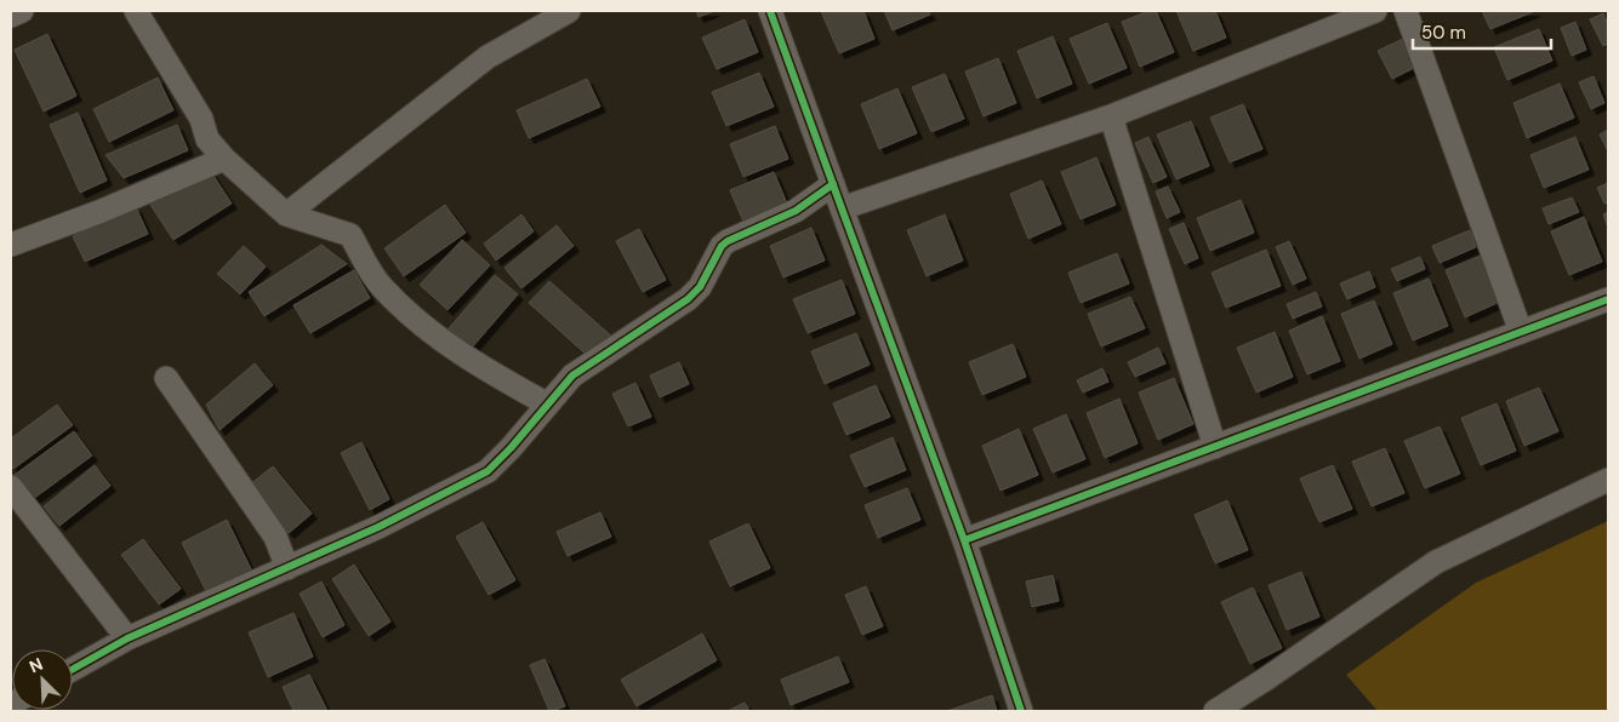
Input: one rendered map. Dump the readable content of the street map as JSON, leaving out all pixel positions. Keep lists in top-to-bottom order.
{
  "scale_bar": "50 m",
  "north": "top left"
}
